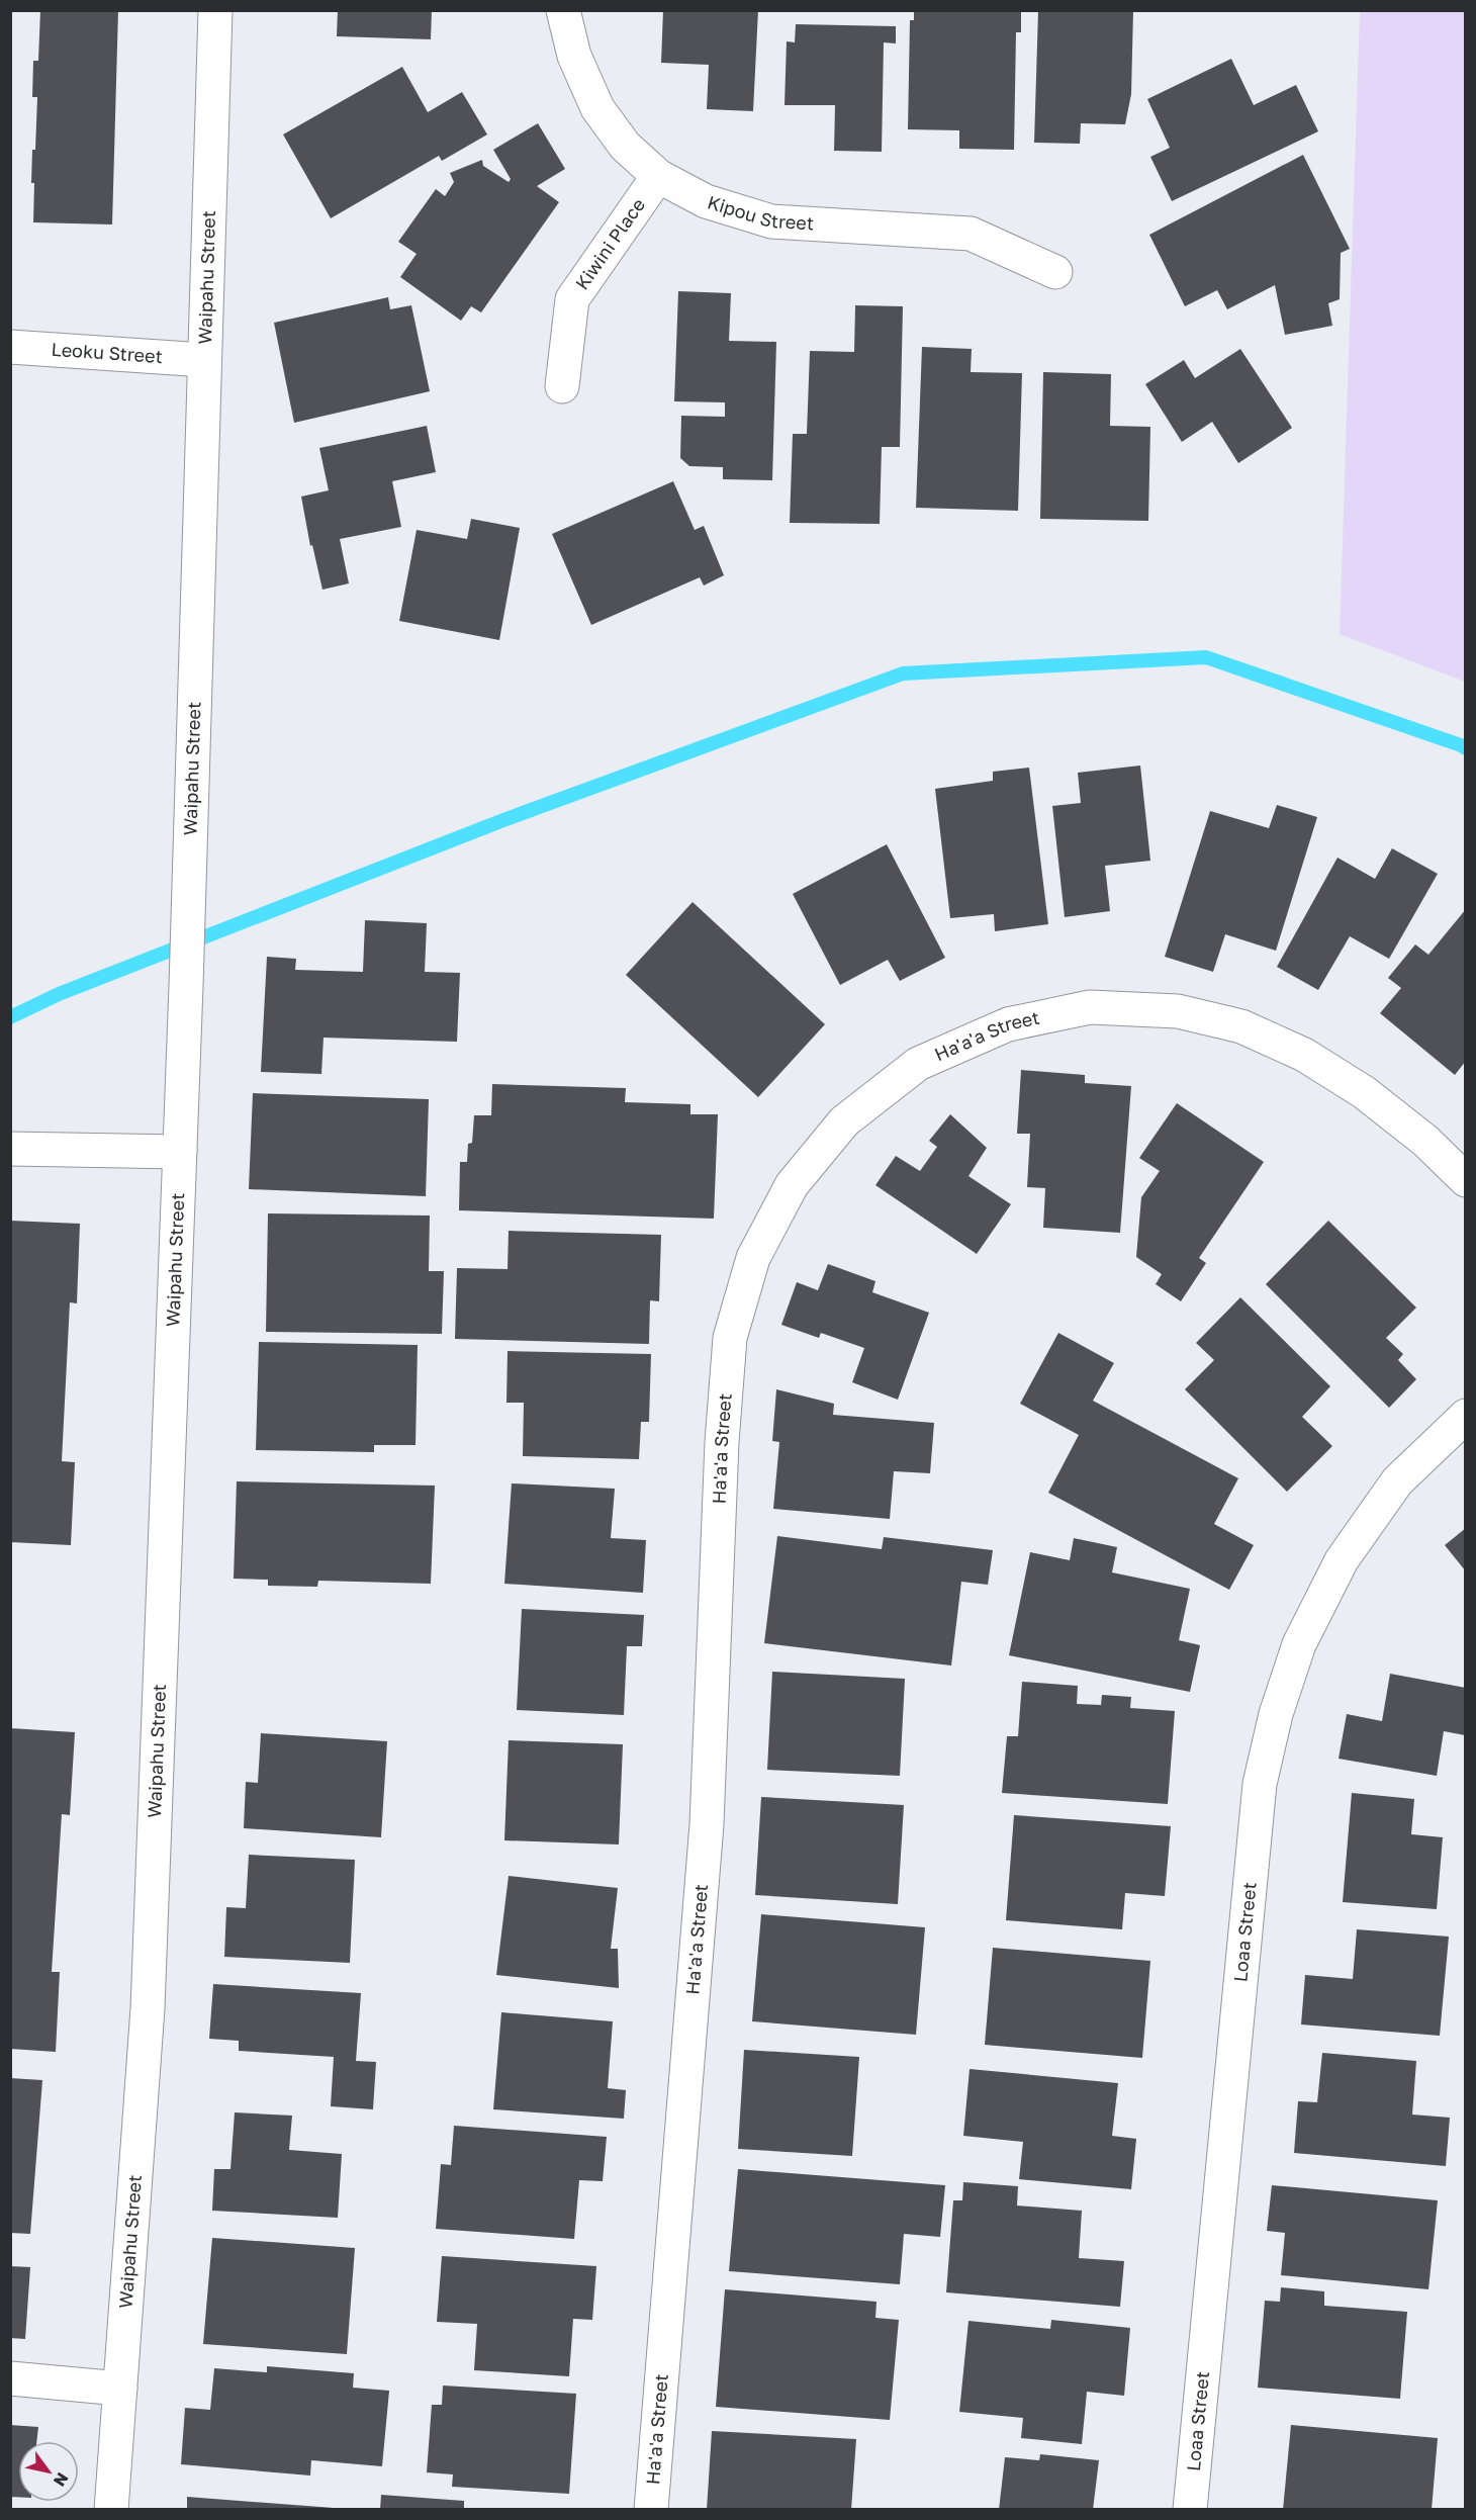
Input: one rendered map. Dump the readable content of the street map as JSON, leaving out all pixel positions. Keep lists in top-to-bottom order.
{
  "streets": {
    "street": [
      "Kipou Street",
      "Kiwini Place",
      "Waipahu Street",
      "Leoku Street",
      "Ha'a'a Street",
      "Loaa Street"
    ]
  },
  "crossings": [
    ["Kipou Street", "Kiwini Place"],
    ["Waipahu Street", "Leoku Street"]
  ],
  "north": "bottom right"
}
